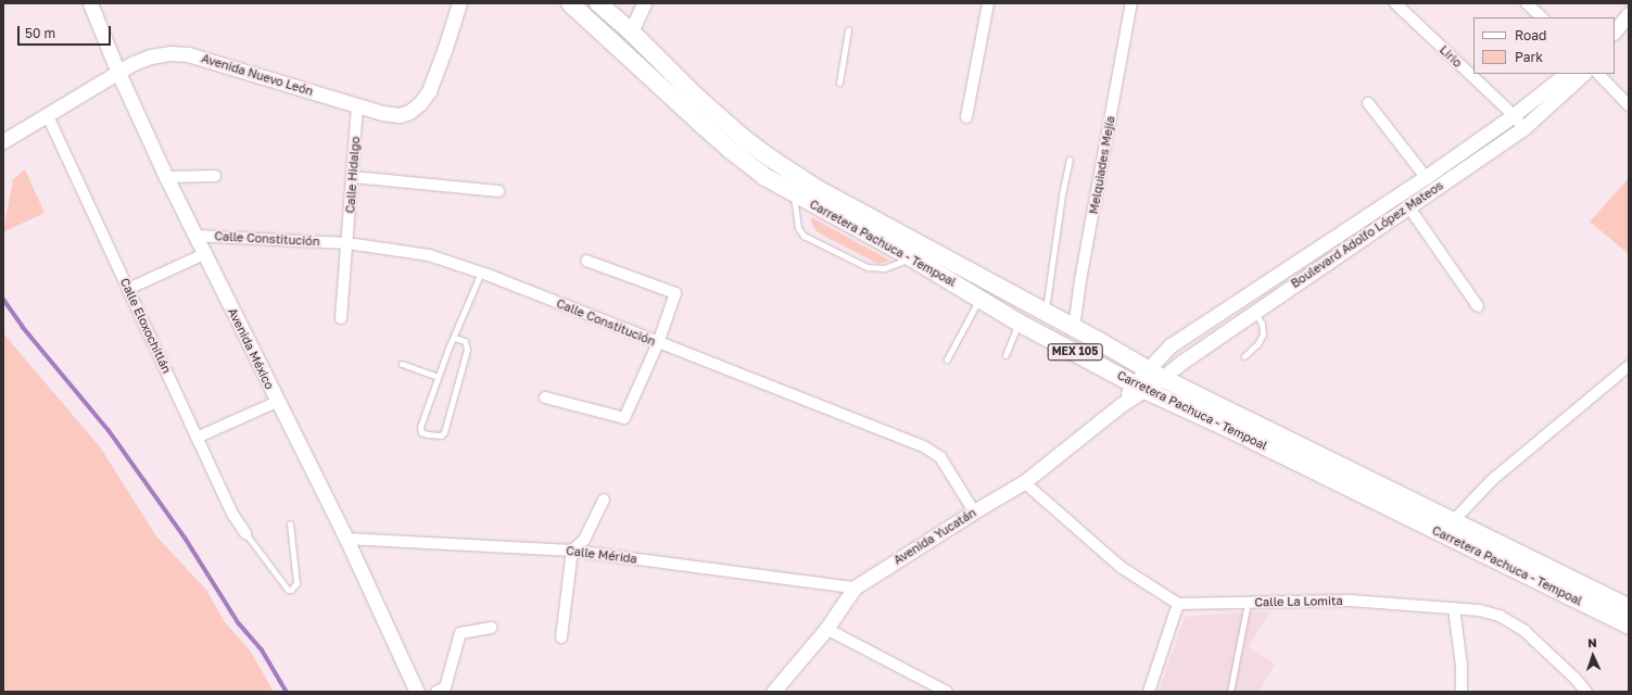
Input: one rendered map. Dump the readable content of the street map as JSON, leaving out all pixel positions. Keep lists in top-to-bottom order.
{
  "streets": {
    "main road": ["Carretera Pachuca - Tempoal", "MEX 105"],
    "street": [
      "Lirio",
      "Avenida Nuevo León",
      "Melquiades Mejía",
      "Calle Hidalgo",
      "Boulevard Adolfo López Mateos",
      "Calle Constitución",
      "Calle Eloxochitlán",
      "Avenida México",
      "Avenida Yucatán",
      "Calle Mérida",
      "Calle La Lomita"
    ]
  },
  "crossings": [
    ["Lirio", "Boulevard Adolfo López Mateos"],
    ["Avenida Nuevo León", "Calle Hidalgo"],
    ["Avenida Nuevo León", "Calle Eloxochitlán"],
    ["Avenida Nuevo León", "Avenida México"],
    ["Melquiades Mejía", "Carretera Pachuca - Tempoal"],
    ["Calle Hidalgo", "Calle Constitución"],
    ["Boulevard Adolfo López Mateos", "Carretera Pachuca - Tempoal"],
    ["Boulevard Adolfo López Mateos", "Avenida Yucatán"],
    ["Calle Constitución", "Calle Eloxochitlán"],
    ["Calle Constitución", "Avenida México"],
    ["Calle Constitución", "Avenida Yucatán"],
    ["Carretera Pachuca - Tempoal", "Avenida Yucatán"],
    ["Avenida México", "Calle Mérida"],
    ["Avenida Yucatán", "Calle Mérida"]
  ],
  "legend": ["Road", "Park"],
  "scale_bar": "50 m",
  "north": "top"
}
